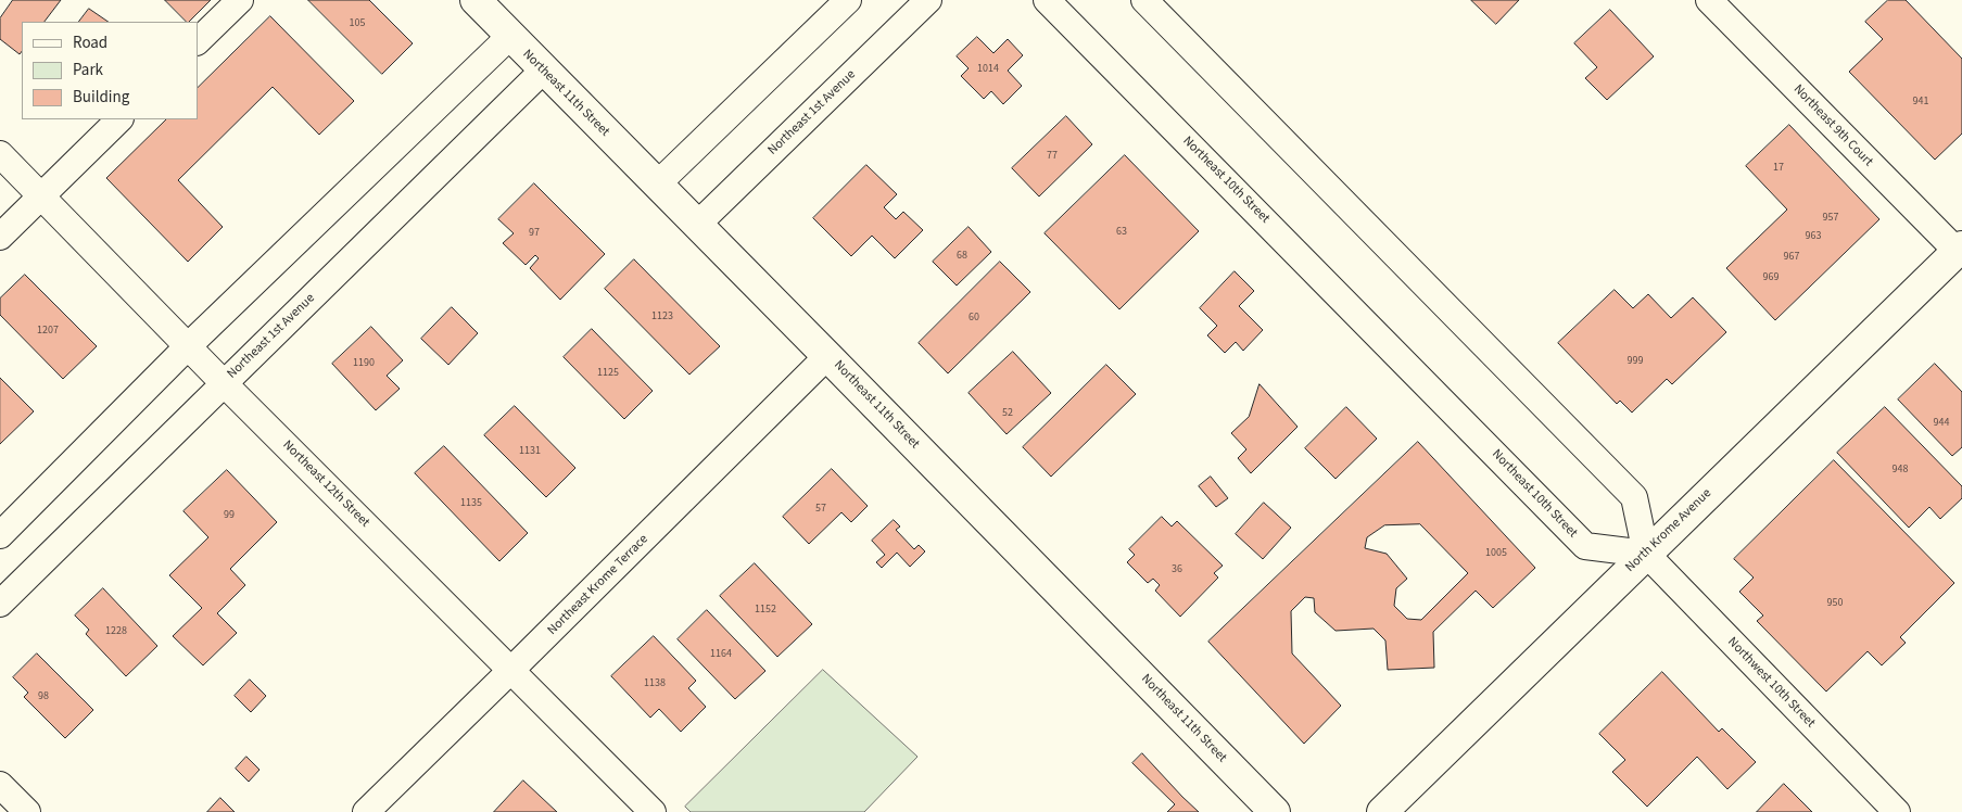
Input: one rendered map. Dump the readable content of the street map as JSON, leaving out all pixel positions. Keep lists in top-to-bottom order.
{
  "streets": {
    "main road": ["Northeast 11th Street", "North Krome Avenue"],
    "street": [
      "Northeast 1st Avenue",
      "Northeast 9th Court",
      "Northeast 10th Street",
      "Northeast 12th Street",
      "Northeast Krome Terrace",
      "Northwest 10th Street"
    ]
  },
  "crossings": [
    ["Northeast 11th Street", "Northeast 1st Avenue"],
    ["Northeast 11th Street", "Northeast Krome Terrace"],
    ["Northeast 1st Avenue", "Northeast 12th Street"],
    ["Northeast 9th Court", "North Krome Avenue"],
    ["Northeast 10th Street", "North Krome Avenue"],
    ["Northeast 10th Street", "Northwest 10th Street"],
    ["Northeast 12th Street", "Northeast Krome Terrace"],
    ["North Krome Avenue", "Northwest 10th Street"]
  ],
  "house_numbers": [
    "105",
    "1014",
    "941",
    "77",
    "17",
    "957",
    "63",
    "97",
    "963",
    "68",
    "967",
    "969",
    "1123",
    "60",
    "1207",
    "999",
    "1190",
    "1125",
    "52",
    "944",
    "1131",
    "948",
    "1135",
    "57",
    "99",
    "1005",
    "36",
    "950",
    "1152",
    "1228",
    "1164",
    "1138",
    "98"
  ],
  "legend": ["Road", "Park", "Building"]
}
